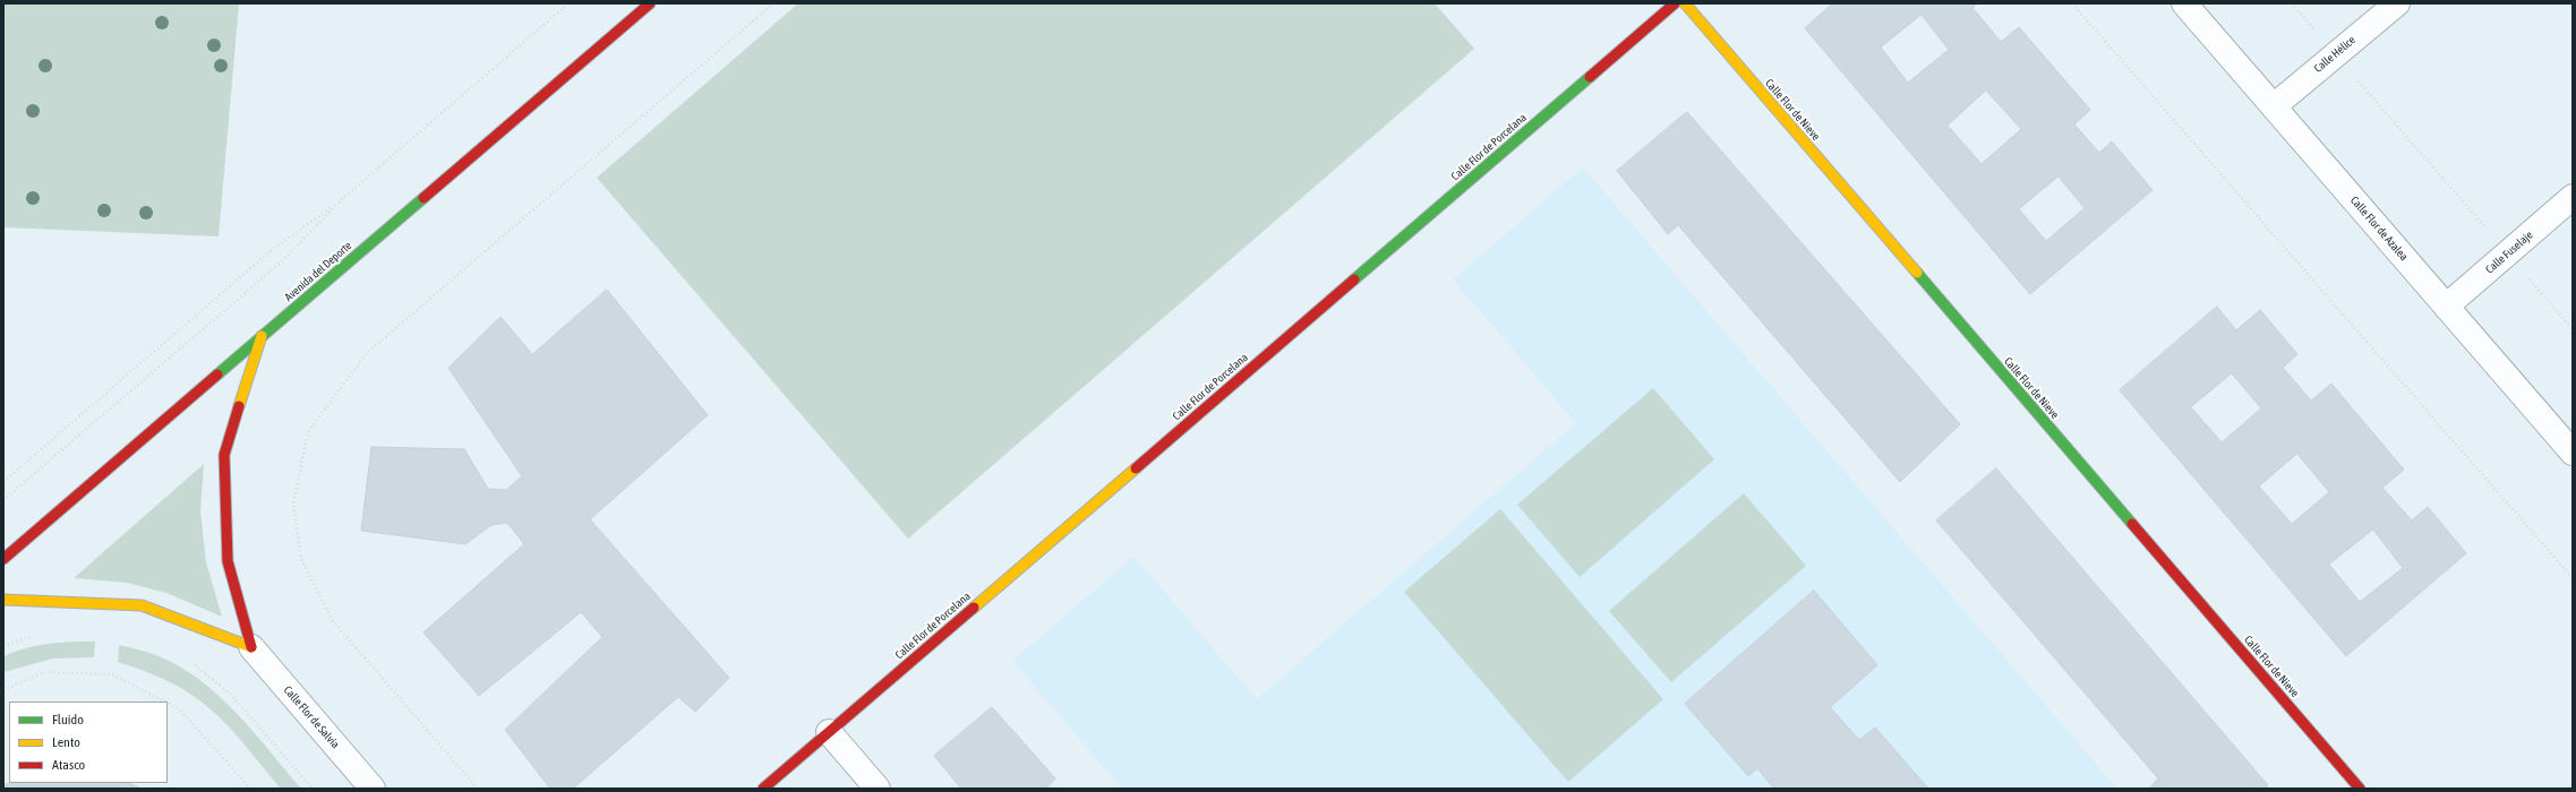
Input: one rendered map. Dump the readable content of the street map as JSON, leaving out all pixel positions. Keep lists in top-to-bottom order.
{
  "streets": {
    "street": [
      "Calle Hélice",
      "Calle Flor de Nieve",
      "Calle Flor de Porcelana",
      "Calle Flor de Azalea",
      "Calle Fuselaje",
      "Avenida del Deporte",
      "Calle Flor de Salvia"
    ]
  },
  "crossings": [
    ["Calle Hélice", "Calle Flor de Azalea"],
    ["Calle Flor de Azalea", "Calle Fuselaje"]
  ],
  "legend": ["Fluido", "Lento", "Atasco"]
}
